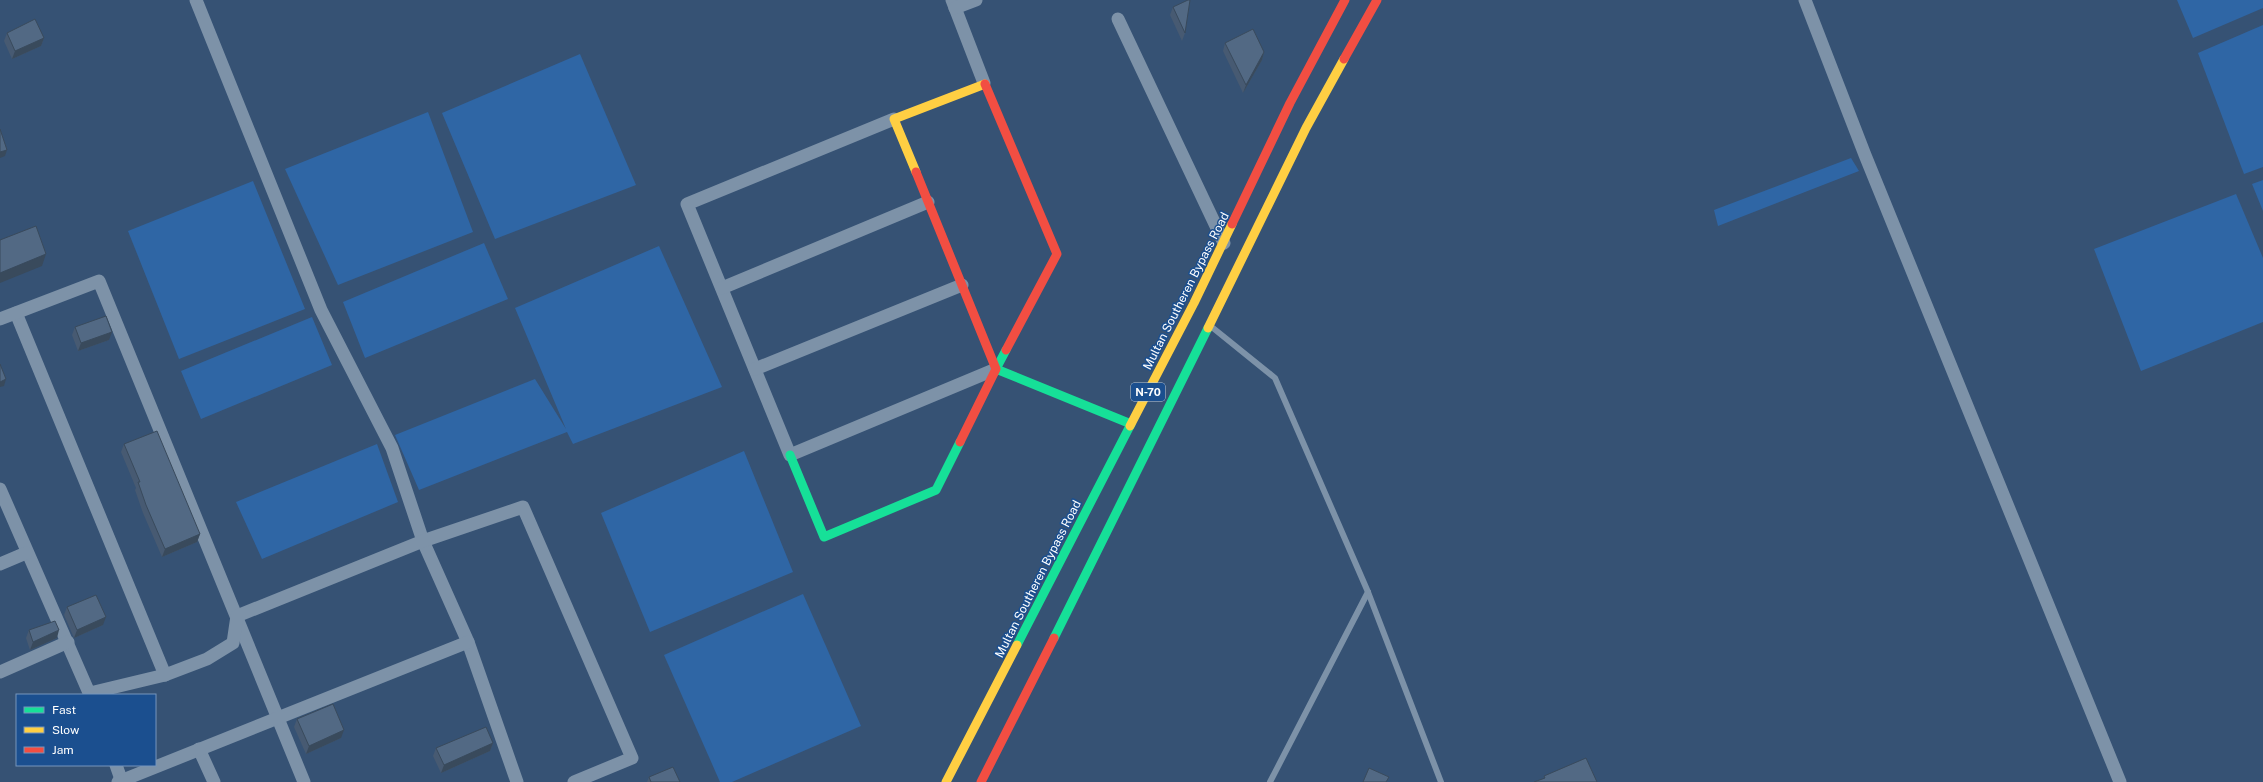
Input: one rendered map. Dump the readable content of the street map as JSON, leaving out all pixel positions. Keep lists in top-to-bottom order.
{
  "streets": {
    "main road": ["Multan Southeren Bypass Road", "N-70"]
  },
  "legend": ["Fast", "Slow", "Jam"]
}
